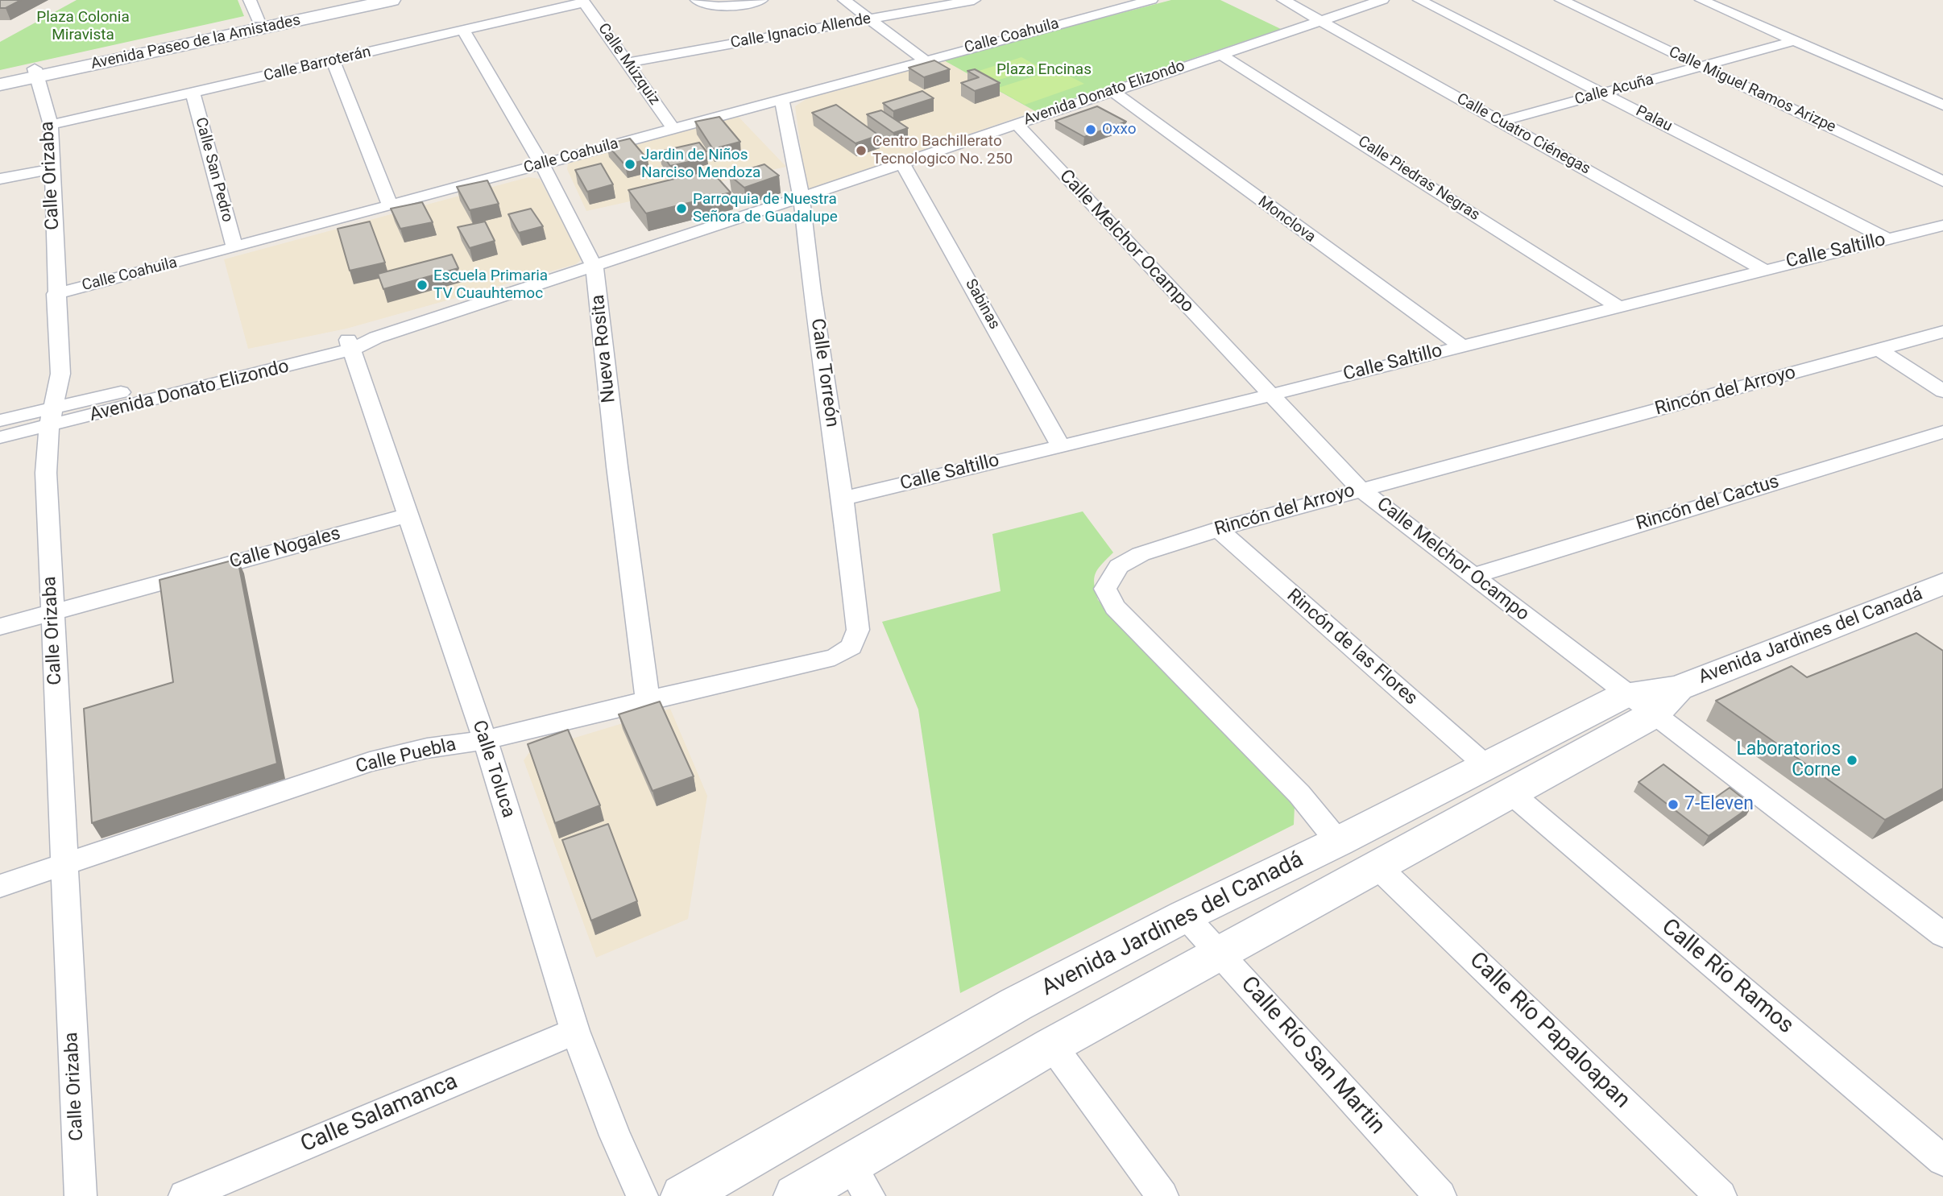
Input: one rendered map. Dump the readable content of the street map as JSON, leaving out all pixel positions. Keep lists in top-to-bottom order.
{
  "streets": {
    "street": [
      "Calle Ignacio Allende",
      "Calle Coahuila",
      "Avenida Paseo de la Amistades",
      "Calle Barroterán",
      "Calle Múzquiz",
      "Calle Acuña",
      "Calle Miguel Ramos Arizpe",
      "Avenida Donato Elizondo",
      "Palau",
      "Calle Cuatro Ciénegas",
      "Calle San Pedro",
      "Calle Orizaba",
      "Calle Piedras Negras",
      "Monclova",
      "Calle Melchor Ocampo",
      "Calle Saltillo",
      "Sabinas",
      "Nueva Rosita",
      "Calle Torreón",
      "Rincón del Arroyo",
      "Rincón del Cactus",
      "Calle Nogales",
      "Avenida Jardines del Canadá",
      "Rincón de las Flores",
      "Calle Puebla",
      "Calle Toluca",
      "Calle Río Ramos",
      "Calle Río Papaloapan",
      "Calle Río San Martin",
      "Calle Salamanca"
    ]
  },
  "crossings": [
    ["Calle Ignacio Allende", "Calle Múzquiz"],
    ["Calle Coahuila", "Calle Múzquiz"],
    ["Calle Coahuila", "Calle San Pedro"],
    ["Calle Coahuila", "Calle Orizaba"],
    ["Calle Coahuila", "Nueva Rosita"],
    ["Calle Coahuila", "Calle Torreón"],
    ["Avenida Paseo de la Amistades", "Calle Orizaba"],
    ["Calle Barroterán", "Calle Múzquiz"],
    ["Calle Barroterán", "Calle San Pedro"],
    ["Calle Barroterán", "Calle Orizaba"],
    ["Calle Barroterán", "Nueva Rosita"],
    ["Calle Acuña", "Calle Miguel Ramos Arizpe"],
    ["Calle Acuña", "Palau"],
    ["Calle Acuña", "Calle Cuatro Ciénegas"],
    ["Avenida Donato Elizondo", "Calle Cuatro Ciénegas"],
    ["Avenida Donato Elizondo", "Calle Orizaba"],
    ["Avenida Donato Elizondo", "Calle Piedras Negras"],
    ["Avenida Donato Elizondo", "Monclova"],
    ["Avenida Donato Elizondo", "Calle Melchor Ocampo"],
    ["Avenida Donato Elizondo", "Sabinas"],
    ["Avenida Donato Elizondo", "Nueva Rosita"],
    ["Avenida Donato Elizondo", "Calle Torreón"],
    ["Avenida Donato Elizondo", "Calle Toluca"],
    ["Palau", "Calle Saltillo"],
    ["Calle Cuatro Ciénegas", "Calle Saltillo"],
    ["Calle Orizaba", "Calle Nogales"],
    ["Calle Orizaba", "Calle Puebla"],
    ["Calle Piedras Negras", "Calle Saltillo"],
    ["Monclova", "Calle Saltillo"],
    ["Calle Melchor Ocampo", "Calle Saltillo"],
    ["Calle Melchor Ocampo", "Rincón del Arroyo"],
    ["Calle Melchor Ocampo", "Rincón del Cactus"],
    ["Calle Melchor Ocampo", "Avenida Jardines del Canadá"],
    ["Calle Saltillo", "Sabinas"],
    ["Calle Saltillo", "Calle Torreón"],
    ["Nueva Rosita", "Calle Puebla"],
    ["Calle Torreón", "Calle Puebla"],
    ["Rincón del Arroyo", "Avenida Jardines del Canadá"],
    ["Rincón del Arroyo", "Rincón de las Flores"],
    ["Calle Nogales", "Calle Toluca"],
    ["Avenida Jardines del Canadá", "Rincón de las Flores"],
    ["Avenida Jardines del Canadá", "Calle Río Ramos"],
    ["Avenida Jardines del Canadá", "Calle Río Papaloapan"],
    ["Avenida Jardines del Canadá", "Calle Río San Martin"],
    ["Calle Puebla", "Calle Toluca"],
    ["Calle Toluca", "Calle Salamanca"]
  ],
  "parks": ["Plaza Colonia Miravista", "Plaza Encinas"],
  "places": [
    "Oxxo",
    "Centro Bachillerato Tecnologico No. 250",
    "Jardin de Niños Narciso Mendoza",
    "Parroquia de Nuestra Señora de Guadalupe",
    "Escuela Primaria TV Cuauhtemoc",
    "Laboratorios Corne",
    "7-Eleven"
  ]
}
